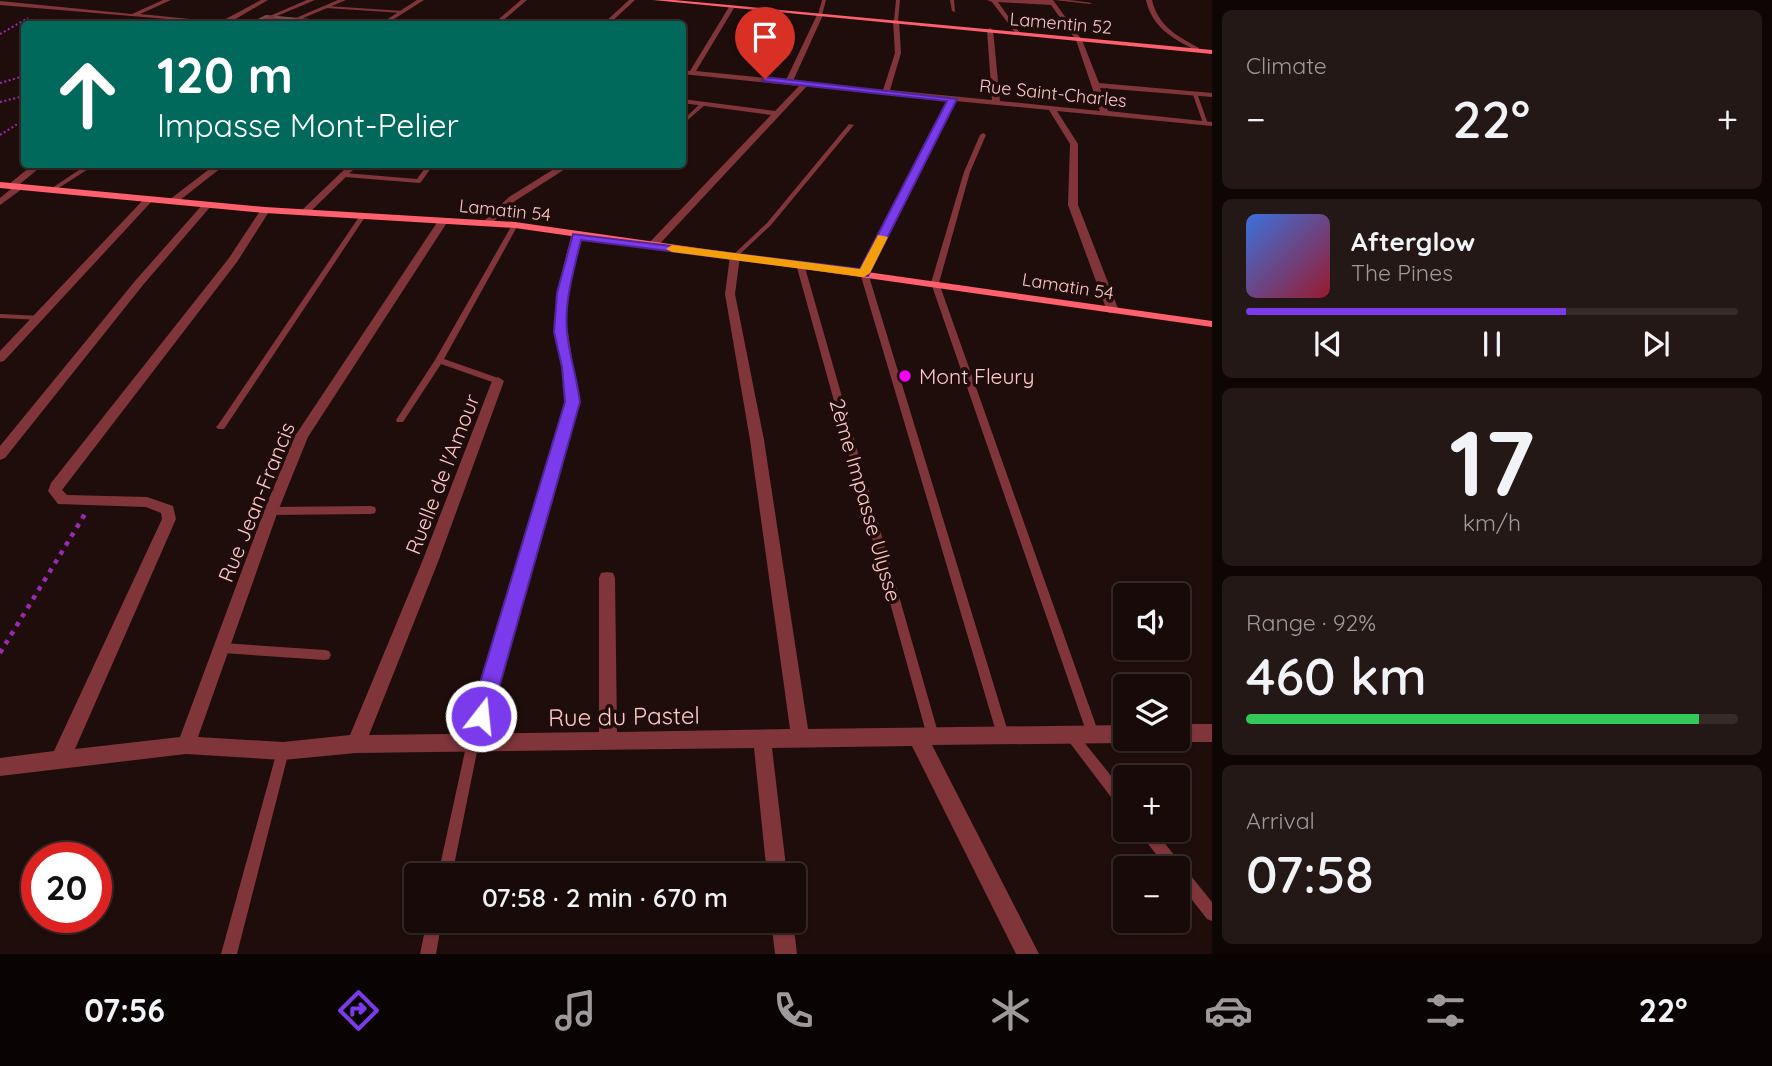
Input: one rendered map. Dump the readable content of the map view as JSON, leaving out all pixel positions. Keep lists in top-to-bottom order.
{
  "streets": {
    "street": [
      "Lamentin 52",
      "Rue Saint-Charles",
      "Lamatin 54",
      "Ruelle de l'Amour",
      "2ème Impasse Ulysse",
      "Rue Jean-Francis",
      "Rue du Pastel"
    ]
  },
  "crossings": [
    ["Lamatin 54", "2ème Impasse Ulysse"],
    ["Lamatin 54", "Rue Jean-Francis"],
    ["Ruelle de l'Amour", "Rue du Pastel"],
    ["2ème Impasse Ulysse", "Rue du Pastel"],
    ["Rue Jean-Francis", "Rue du Pastel"]
  ],
  "places": ["Mont Fleury"],
  "page": {
    "tile": [
      "Climate",
      ["17", "km/h"],
      ["Range · 92%", "460 km"],
      ["Arrival", "07:58"]
    ],
    "turn": ["120 m", "Impasse Mont-Pelier"],
    "heat": ["−", "22°", "+"],
    "song": ["Afterglow", "The Pines"],
    "map_buttons": ["+", "−"],
    "limit": "20",
    "trip": "07:58 · 2 min · 670 m",
    "tabs": ["07:56", "22°"]
  }
}
